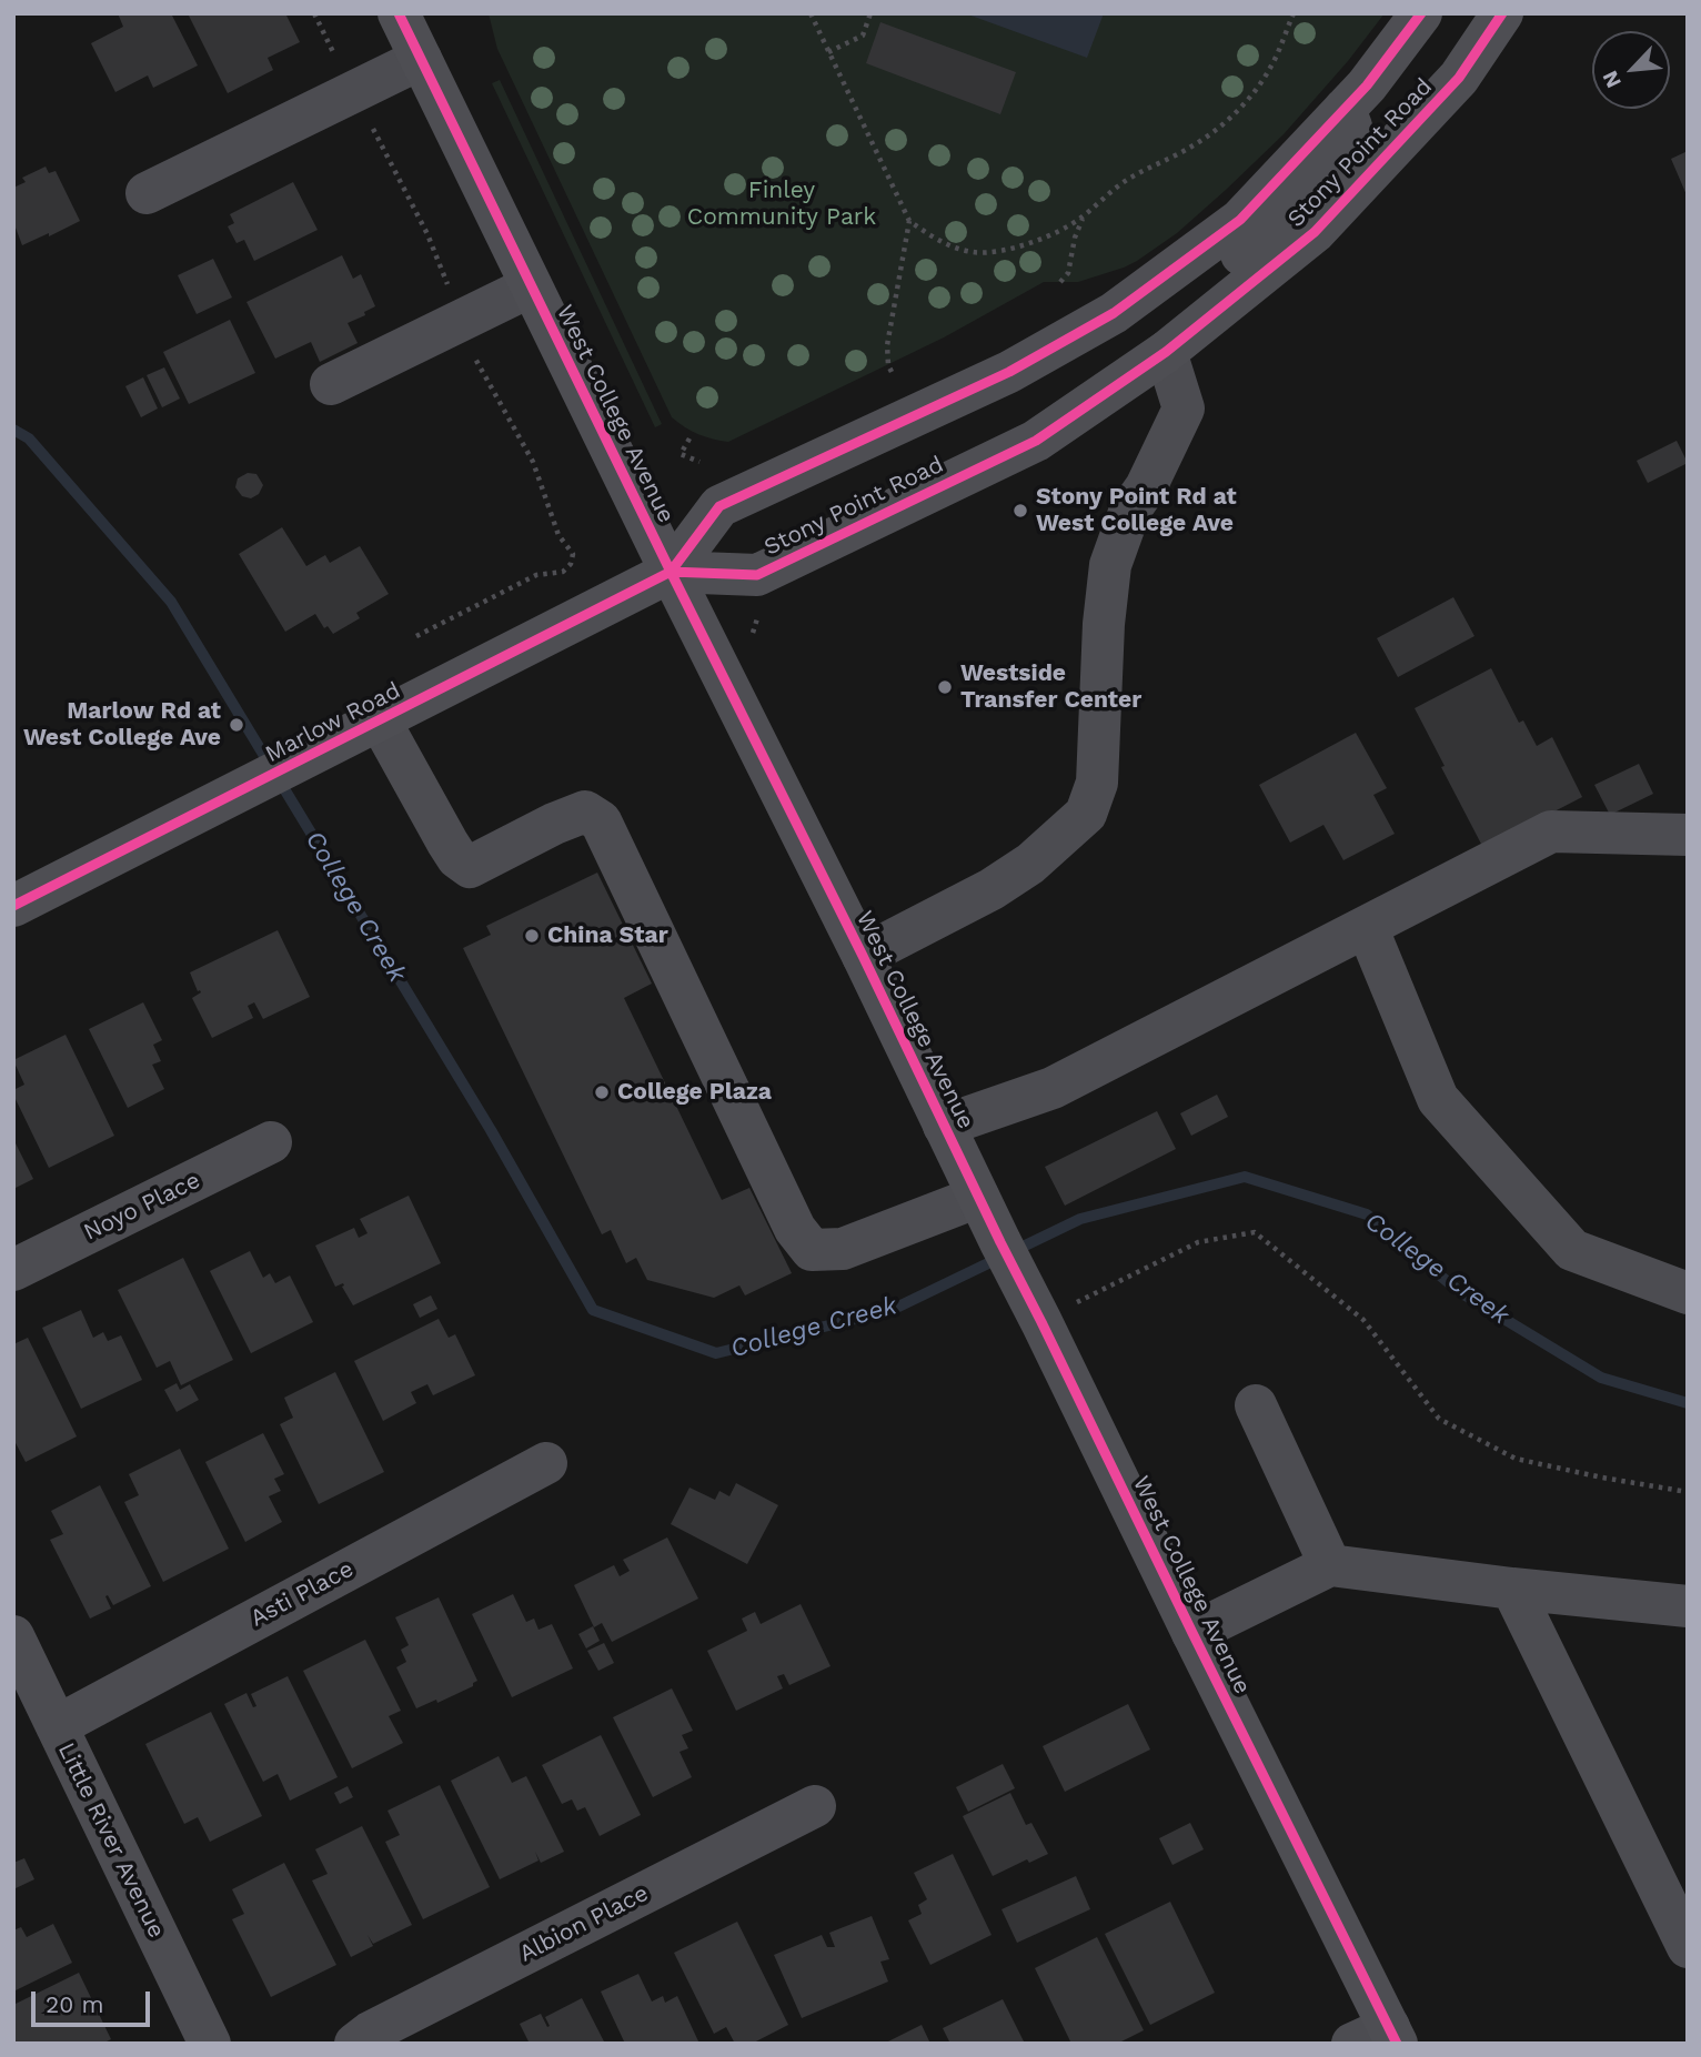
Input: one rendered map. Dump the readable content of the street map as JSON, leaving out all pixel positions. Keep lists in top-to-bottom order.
{
  "streets": {
    "main road": ["Stony Point Road", "West College Avenue", "Marlow Road"],
    "street": [
      "Noyo Place",
      "Asti Place",
      "Little River Avenue",
      "Albion Place"
    ]
  },
  "crossings": [
    ["Stony Point Road", "West College Avenue"],
    ["Stony Point Road", "Marlow Road"],
    ["West College Avenue", "Marlow Road"],
    ["Asti Place", "Little River Avenue"]
  ],
  "water": ["College Creek"],
  "parks": ["Finley Community Park"],
  "places": [
    "Stony Point Rd at West College Ave",
    "Westside Transfer Center",
    "Marlow Rd at West College Ave",
    "China Star",
    "College Plaza"
  ],
  "scale_bar": "20 m",
  "north": "bottom left"
}
